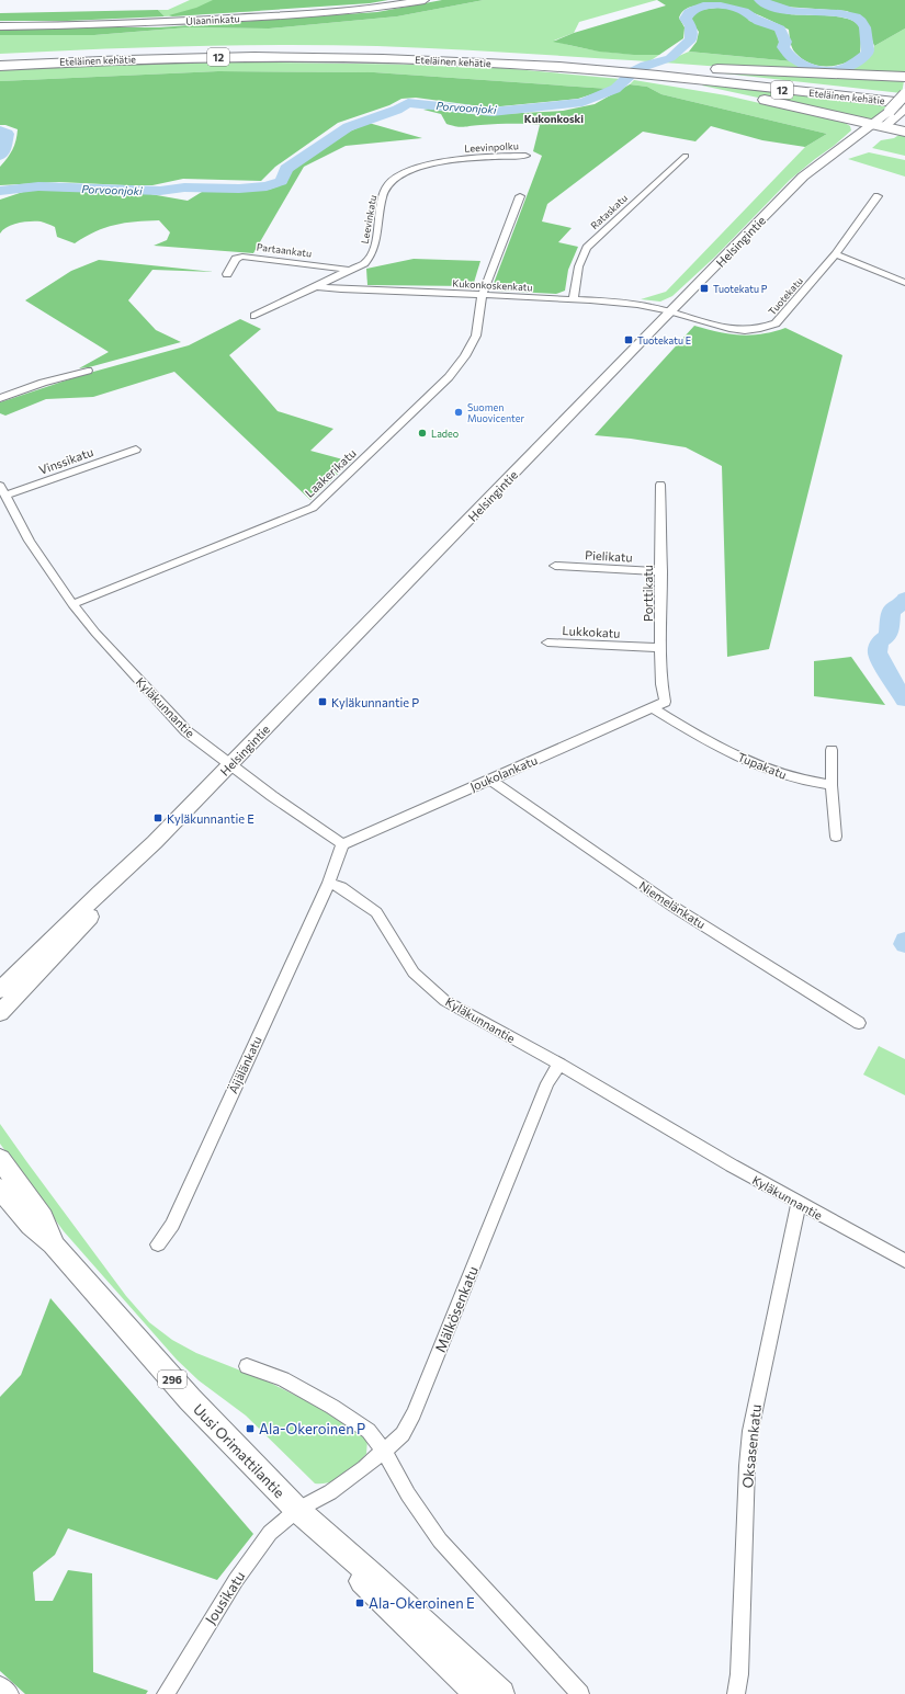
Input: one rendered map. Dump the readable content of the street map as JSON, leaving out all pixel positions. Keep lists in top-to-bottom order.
{
  "streets": {
    "highway": ["12", "Eteläinen kehätie"],
    "main road": [
      "Ulaaninkatu",
      "Helsingintie",
      "296",
      "Uusi Orimattilantie"
    ],
    "street": [
      "Leevinpolku",
      "Rataskatu",
      "Leevinkatu",
      "Partaankatu",
      "Kukonkoskenkatu",
      "Tuotekatu",
      "Vinssikatu",
      "Laakerikatu",
      "Pielikatu",
      "Porttikatu",
      "Lukkokatu",
      "Kyläkunnantie",
      "Tupakatu",
      "Joukolankatu",
      "Niemelänkatu",
      "Äijälänkatu",
      "Mälkösenkatu",
      "Oksasenkatu",
      "Jousikatu"
    ]
  },
  "crossings": [
    ["Eteläinen kehätie", "Helsingintie"],
    ["Leevinpolku", "Leevinkatu"],
    ["Rataskatu", "Kukonkoskenkatu"],
    ["Leevinkatu", "Partaankatu"],
    ["Leevinkatu", "Kukonkoskenkatu"],
    ["Helsingintie", "Kukonkoskenkatu"],
    ["Helsingintie", "Tuotekatu"],
    ["Helsingintie", "Kyläkunnantie"],
    ["Kukonkoskenkatu", "Tuotekatu"],
    ["Kukonkoskenkatu", "Laakerikatu"],
    ["Vinssikatu", "Kyläkunnantie"],
    ["Laakerikatu", "Kyläkunnantie"],
    ["Pielikatu", "Porttikatu"],
    ["Porttikatu", "Lukkokatu"],
    ["Porttikatu", "Joukolankatu"],
    ["Kyläkunnantie", "Joukolankatu"],
    ["Kyläkunnantie", "Äijälänkatu"],
    ["Kyläkunnantie", "Mälkösenkatu"],
    ["Kyläkunnantie", "Oksasenkatu"],
    ["Tupakatu", "Joukolankatu"],
    ["Joukolankatu", "Niemelänkatu"],
    ["Mälkösenkatu", "Uusi Orimattilantie"],
    ["Mälkösenkatu", "Jousikatu"],
    ["Uusi Orimattilantie", "Jousikatu"]
  ],
  "districts": ["Kukonkoski"],
  "water": ["Porvoonjoki"],
  "places": {
    "transit": [
      "Tuotekatu P",
      "Tuotekatu E",
      "Kyläkunnantie P",
      "Kyläkunnantie E",
      "Ala-Okeroinen P",
      "Ala-Okeroinen E"
    ],
    "other": ["Suomen Muovicenter", "Ladeo"]
  }
}
